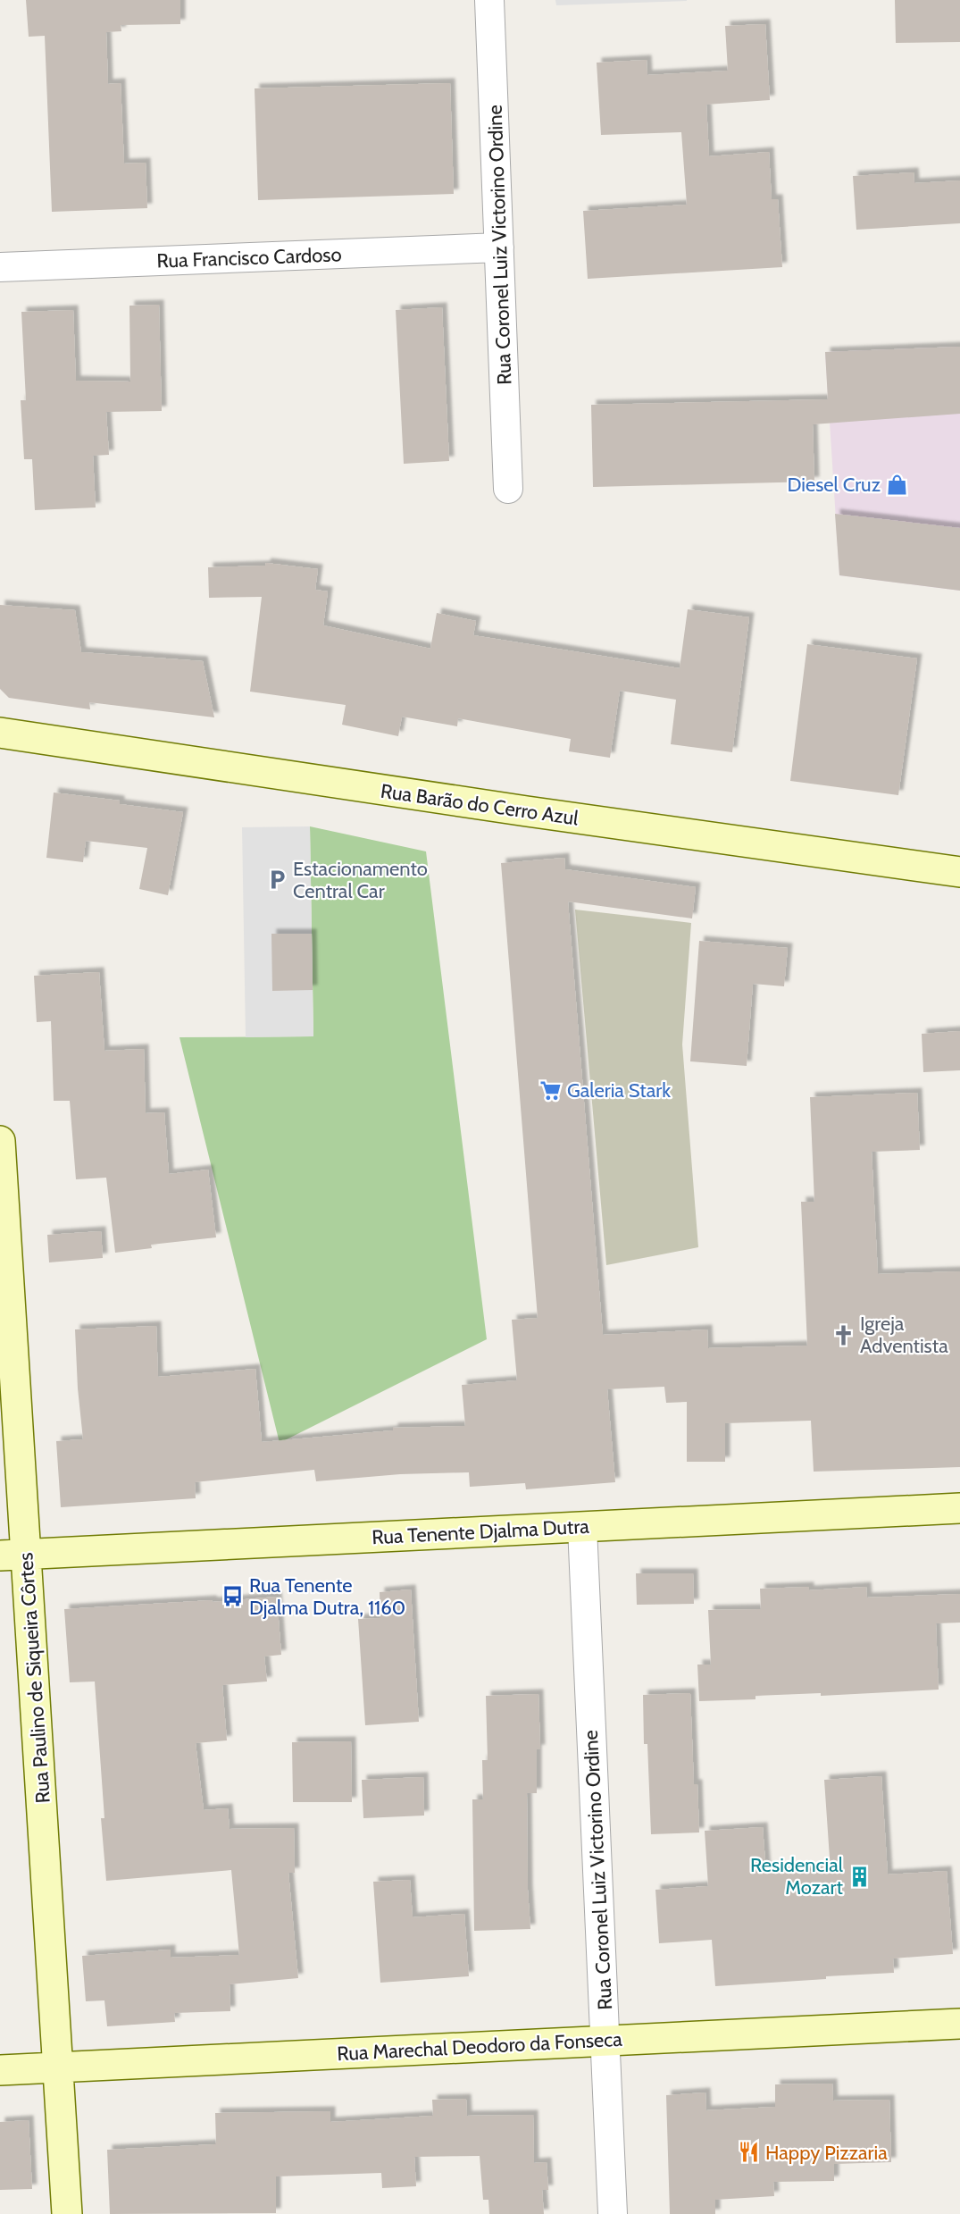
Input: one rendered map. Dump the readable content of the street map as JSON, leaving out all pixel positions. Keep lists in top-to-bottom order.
{
  "streets": {
    "street": [
      "Rua Coronel Luiz Victorino Ordine",
      "Rua Francisco Cardoso",
      "Rua Barão do Cerro Azul",
      "Rua Tenente Djalma Dutra",
      "Rua Paulino de Siqueira Côrtes",
      "Rua Marechal Deodoro da Fonseca"
    ]
  },
  "crossings": [
    ["Rua Coronel Luiz Victorino Ordine", "Rua Francisco Cardoso"],
    ["Rua Coronel Luiz Victorino Ordine", "Rua Tenente Djalma Dutra"],
    ["Rua Coronel Luiz Victorino Ordine", "Rua Marechal Deodoro da Fonseca"],
    ["Rua Tenente Djalma Dutra", "Rua Paulino de Siqueira Côrtes"],
    ["Rua Paulino de Siqueira Côrtes", "Rua Marechal Deodoro da Fonseca"]
  ],
  "places": {
    "shop": ["Diesel Cruz"],
    "parking": ["Estacionamento Central Car"],
    "supermarket": ["Galeria Stark"],
    "church": ["Igreja Adventista"],
    "bus stop": ["Rua Tenente Djalma Dutra, 1160"],
    "building": ["Residencial Mozart"],
    "restaurant": ["Happy Pizzaria"]
  }
}
